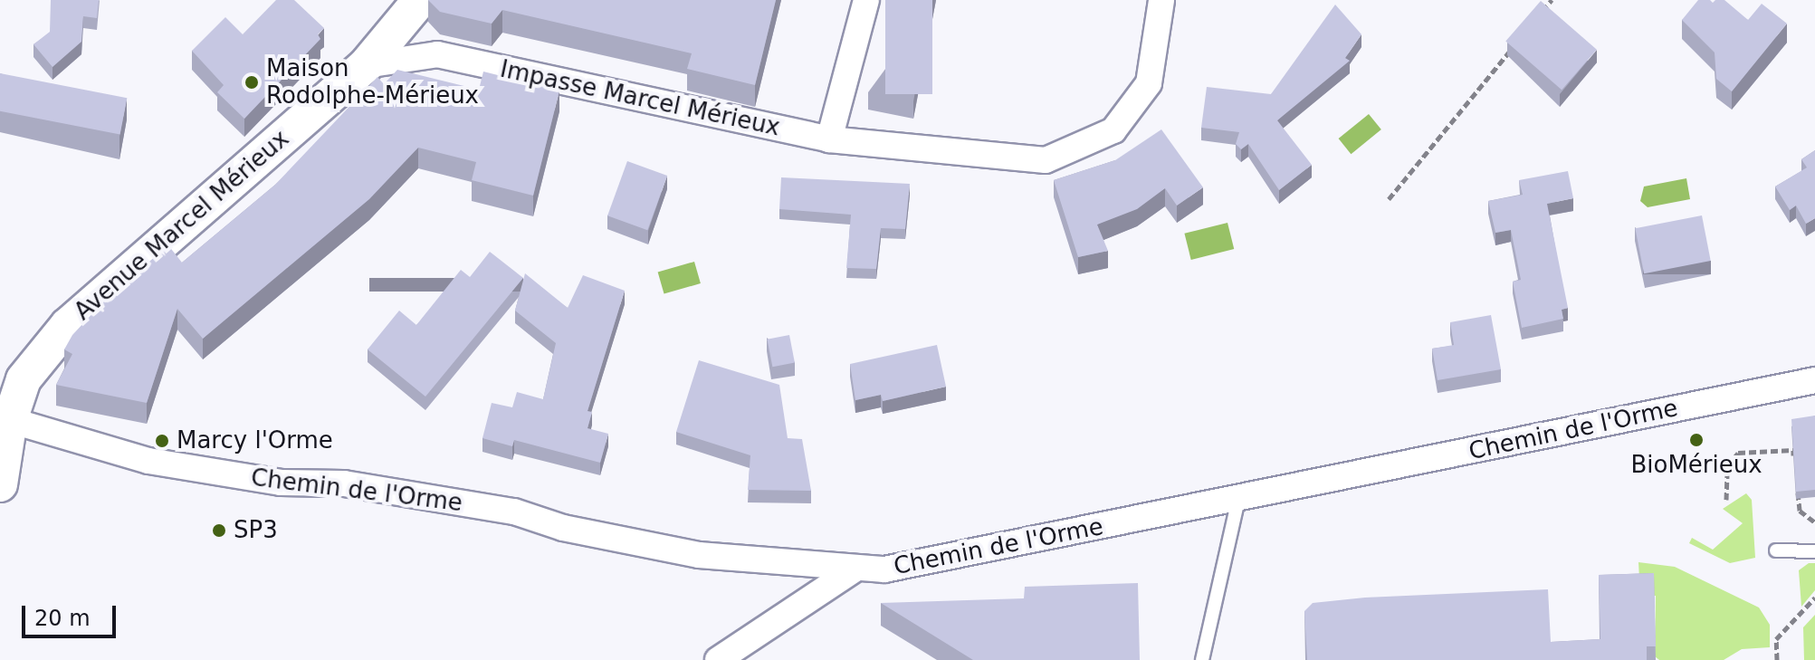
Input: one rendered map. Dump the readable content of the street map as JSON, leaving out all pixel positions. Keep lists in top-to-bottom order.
{
  "streets": {
    "main road": ["Avenue Marcel Mérieux"],
    "street": ["Impasse Marcel Mérieux", "Chemin de l'Orme"]
  },
  "crossings": [
    ["Impasse Marcel Mérieux", "Avenue Marcel Mérieux"],
    ["Avenue Marcel Mérieux", "Chemin de l'Orme"]
  ],
  "places": [
    "Maison Rodolphe-Mérieux",
    "BioMérieux",
    "Marcy l'Orme",
    "SP3"
  ],
  "scale_bar": "20 m"
}
